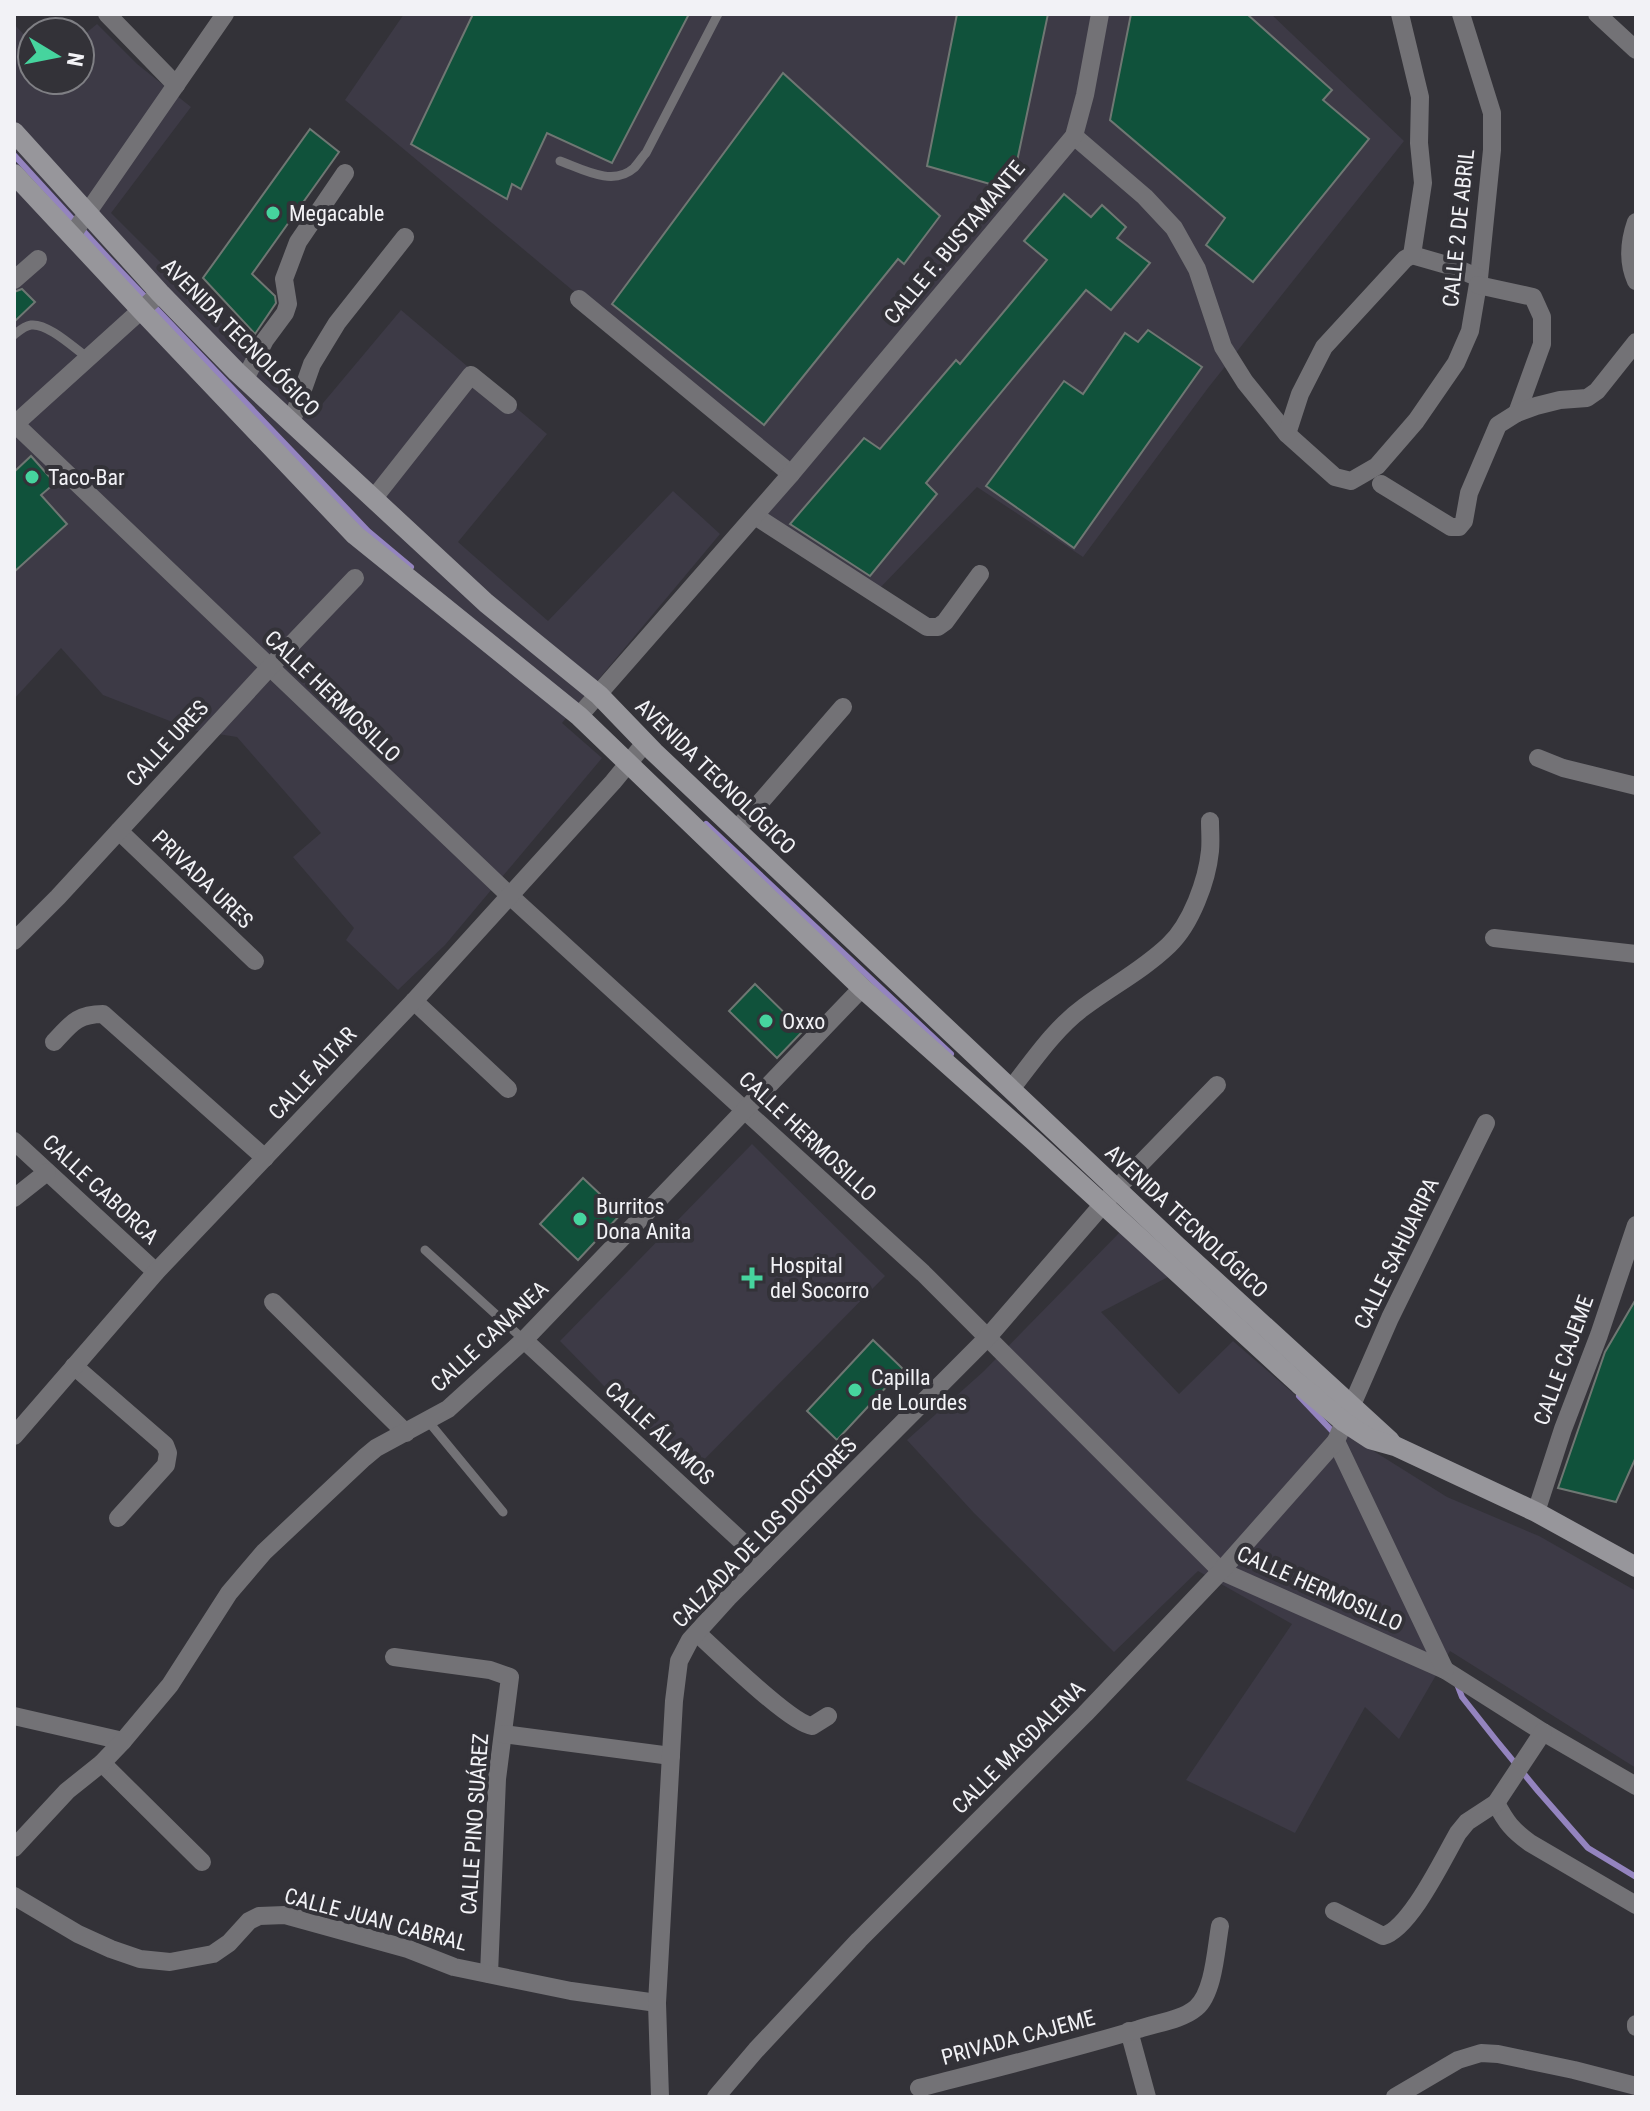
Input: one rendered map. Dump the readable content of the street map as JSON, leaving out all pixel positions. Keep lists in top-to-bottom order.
{
  "streets": {
    "main road": ["AVENIDA TECNOLÓGICO"],
    "street": [
      "CALLE 2 DE ABRIL",
      "CALLE F. BUSTAMANTE",
      "CALLE HERMOSILLO",
      "CALLE URES",
      "PRIVADA URES",
      "CALLE ALTAR",
      "CALLE CABORCA",
      "CALLE SAHUARIPA",
      "CALLE CANANEA",
      "CALLE CAJEME",
      "CALLE ÁLAMOS",
      "CALZADA DE LOS DOCTORES",
      "CALLE MAGDALENA",
      "CALLE PINO SUÁREZ",
      "CALLE JUAN CABRAL",
      "PRIVADA CAJEME"
    ]
  },
  "crossings": [
    ["CALLE 2 DE ABRIL", "CALLE F. BUSTAMANTE"],
    ["CALLE F. BUSTAMANTE", "AVENIDA TECNOLÓGICO"],
    ["AVENIDA TECNOLÓGICO", "CALLE ALTAR"],
    ["AVENIDA TECNOLÓGICO", "CALLE SAHUARIPA"],
    ["AVENIDA TECNOLÓGICO", "CALLE CANANEA"],
    ["AVENIDA TECNOLÓGICO", "CALLE CAJEME"],
    ["AVENIDA TECNOLÓGICO", "CALZADA DE LOS DOCTORES"],
    ["AVENIDA TECNOLÓGICO", "CALLE MAGDALENA"],
    ["CALLE HERMOSILLO", "CALLE URES"],
    ["CALLE HERMOSILLO", "CALLE ALTAR"],
    ["CALLE HERMOSILLO", "CALLE CANANEA"],
    ["CALLE HERMOSILLO", "CALZADA DE LOS DOCTORES"],
    ["CALLE HERMOSILLO", "CALLE MAGDALENA"],
    ["CALLE URES", "PRIVADA URES"],
    ["CALLE ALTAR", "CALLE CABORCA"],
    ["CALLE SAHUARIPA", "CALLE MAGDALENA"],
    ["CALLE CANANEA", "CALLE ÁLAMOS"],
    ["CALLE ÁLAMOS", "CALZADA DE LOS DOCTORES"],
    ["CALZADA DE LOS DOCTORES", "CALLE JUAN CABRAL"],
    ["CALLE PINO SUÁREZ", "CALLE JUAN CABRAL"]
  ],
  "places": {
    "other": [
      "Megacable",
      "Taco-Bar",
      "Oxxo",
      "Burritos Dona Anita",
      "Capilla de Lourdes"
    ],
    "health": ["Hospital del Socorro"]
  },
  "north": "right"
}
